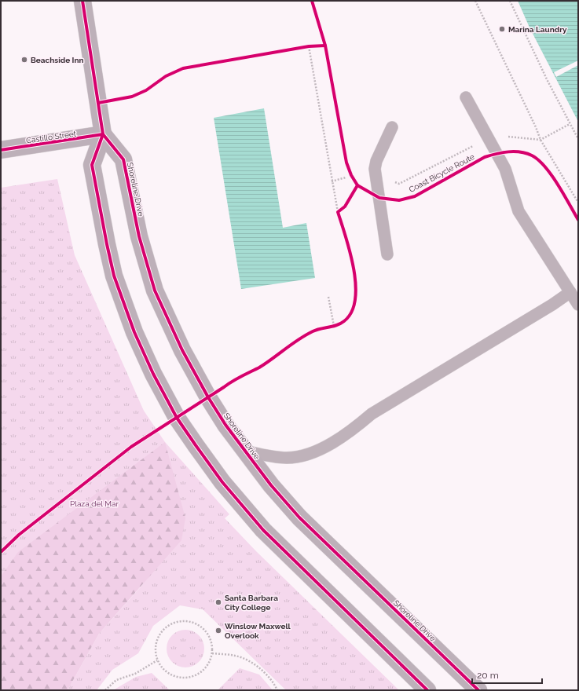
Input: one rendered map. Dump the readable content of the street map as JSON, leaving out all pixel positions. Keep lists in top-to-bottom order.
{
  "streets": {
    "main road": ["Castillo Street", "Shoreline Drive"],
    "cycle path": ["Coast Bicycle Route"]
  },
  "crossings": [
    ["Castillo Street", "Shoreline Drive"]
  ],
  "parks": ["Plaza del Mar"],
  "places": [
    "Marina Laundry",
    "Beachside Inn",
    "Santa Barbara City College",
    "Winslow Maxwell Overlook"
  ],
  "scale_bar": "20 m"
}
